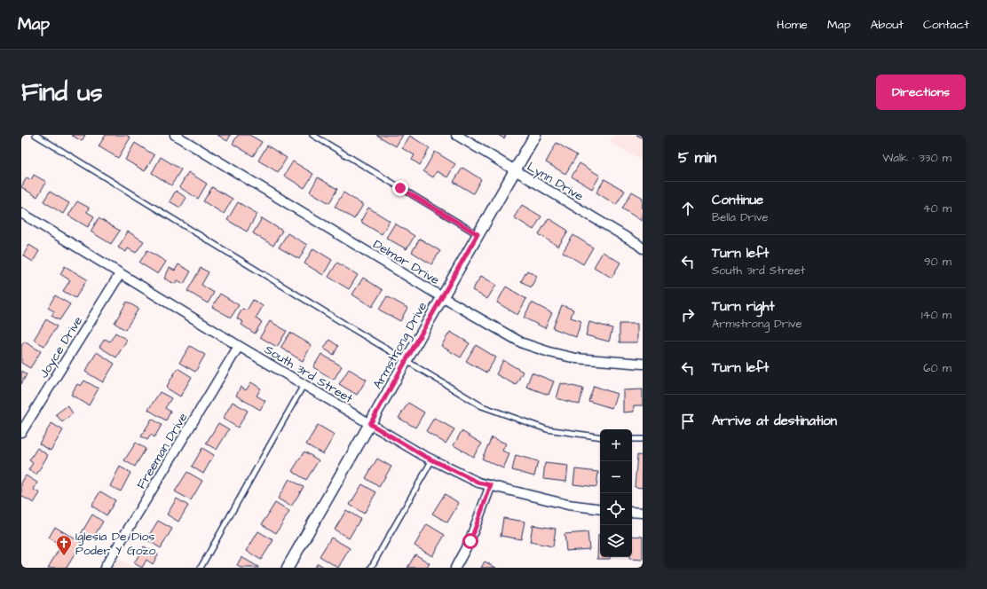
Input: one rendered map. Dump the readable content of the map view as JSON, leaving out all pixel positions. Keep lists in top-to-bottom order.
{
  "streets": {
    "street": [
      "Lynn Drive",
      "Delmar Drive",
      "Armstrong Drive",
      "Joyce Drive",
      "South 3rd Street",
      "Freeman Drive"
    ]
  },
  "crossings": [
    ["Lynn Drive", "Armstrong Drive"],
    ["Delmar Drive", "Armstrong Drive"],
    ["Armstrong Drive", "South 3rd Street"],
    ["Joyce Drive", "South 3rd Street"],
    ["South 3rd Street", "Freeman Drive"]
  ],
  "places": {
    "church": ["Iglesia De Dios Poder Y Gozo"]
  },
  "page": {
    "header": "Map",
    "nav": [
      "Home",
      "Map",
      "About",
      "Contact"
    ],
    "buttons": "Directions",
    "title": "Find us",
    "heading": ["5 min", "Walk · 330 m"],
    "list": [
      ["Continue", "Bella Drive", "40 m"],
      ["Turn left", "South 3rd Street", "90 m"],
      ["Turn right", "Armstrong Drive", "140 m"],
      ["Turn left", "60 m"],
      "Arrive at destination"
    ],
    "map_buttons": ["+", "−"]
  }
}
